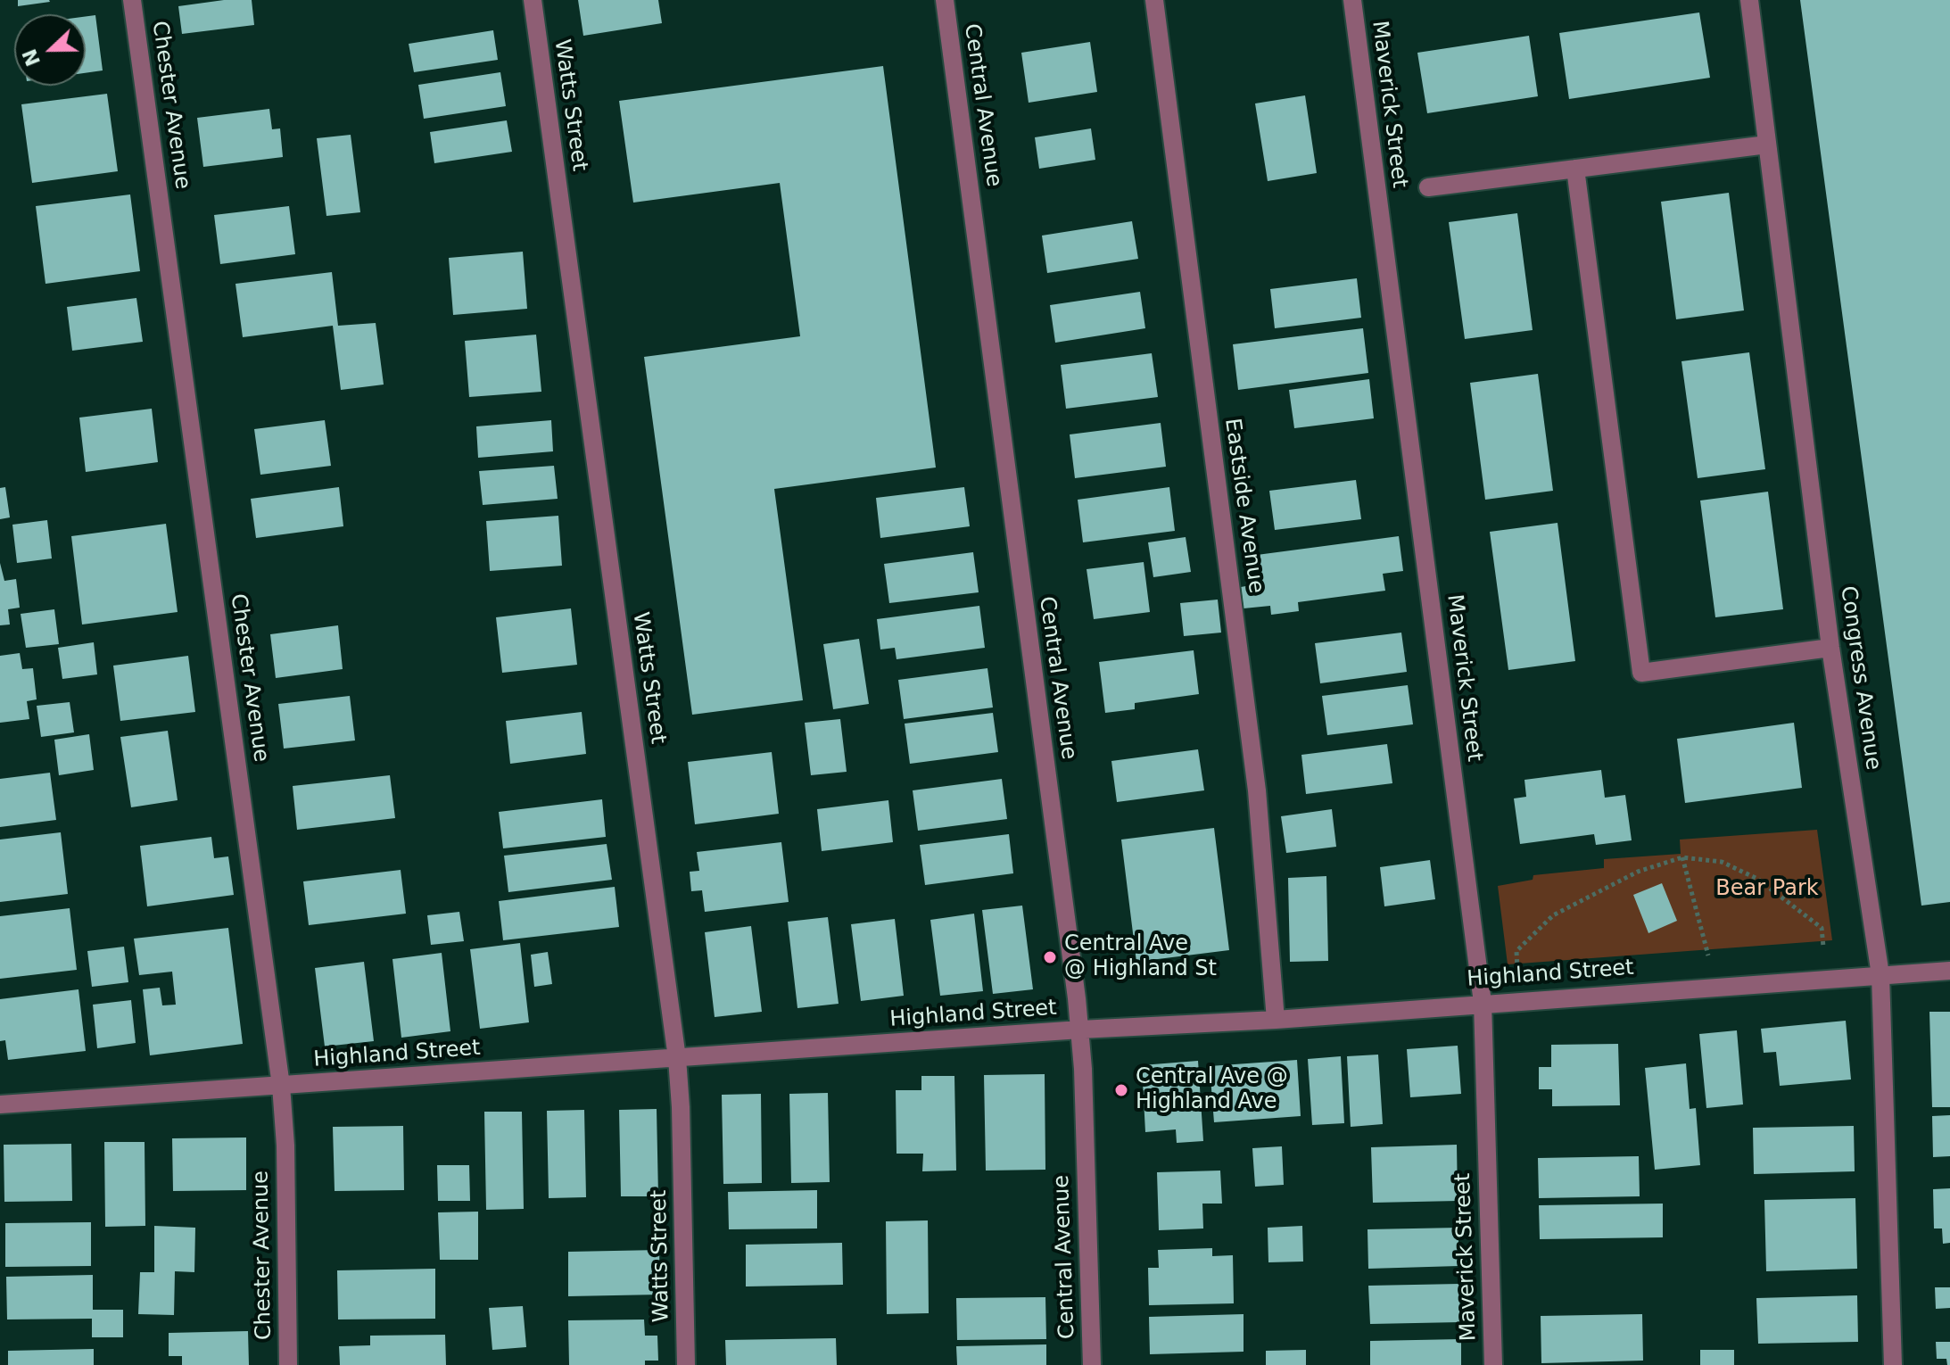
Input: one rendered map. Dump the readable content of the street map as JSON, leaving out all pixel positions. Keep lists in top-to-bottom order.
{
  "streets": {
    "street": [
      "Maverick Street",
      "Chester Avenue",
      "Watts Street",
      "Central Avenue",
      "Eastside Avenue",
      "Congress Avenue",
      "Highland Street"
    ]
  },
  "crossings": [
    ["Maverick Street", "Highland Street"],
    ["Chester Avenue", "Highland Street"],
    ["Watts Street", "Highland Street"],
    ["Central Avenue", "Highland Street"],
    ["Eastside Avenue", "Highland Street"],
    ["Congress Avenue", "Highland Street"]
  ],
  "parks": ["Bear Park"],
  "places": ["Central Ave @ Highland St", "Central Ave @ Highland Ave"],
  "north": "left"
}
